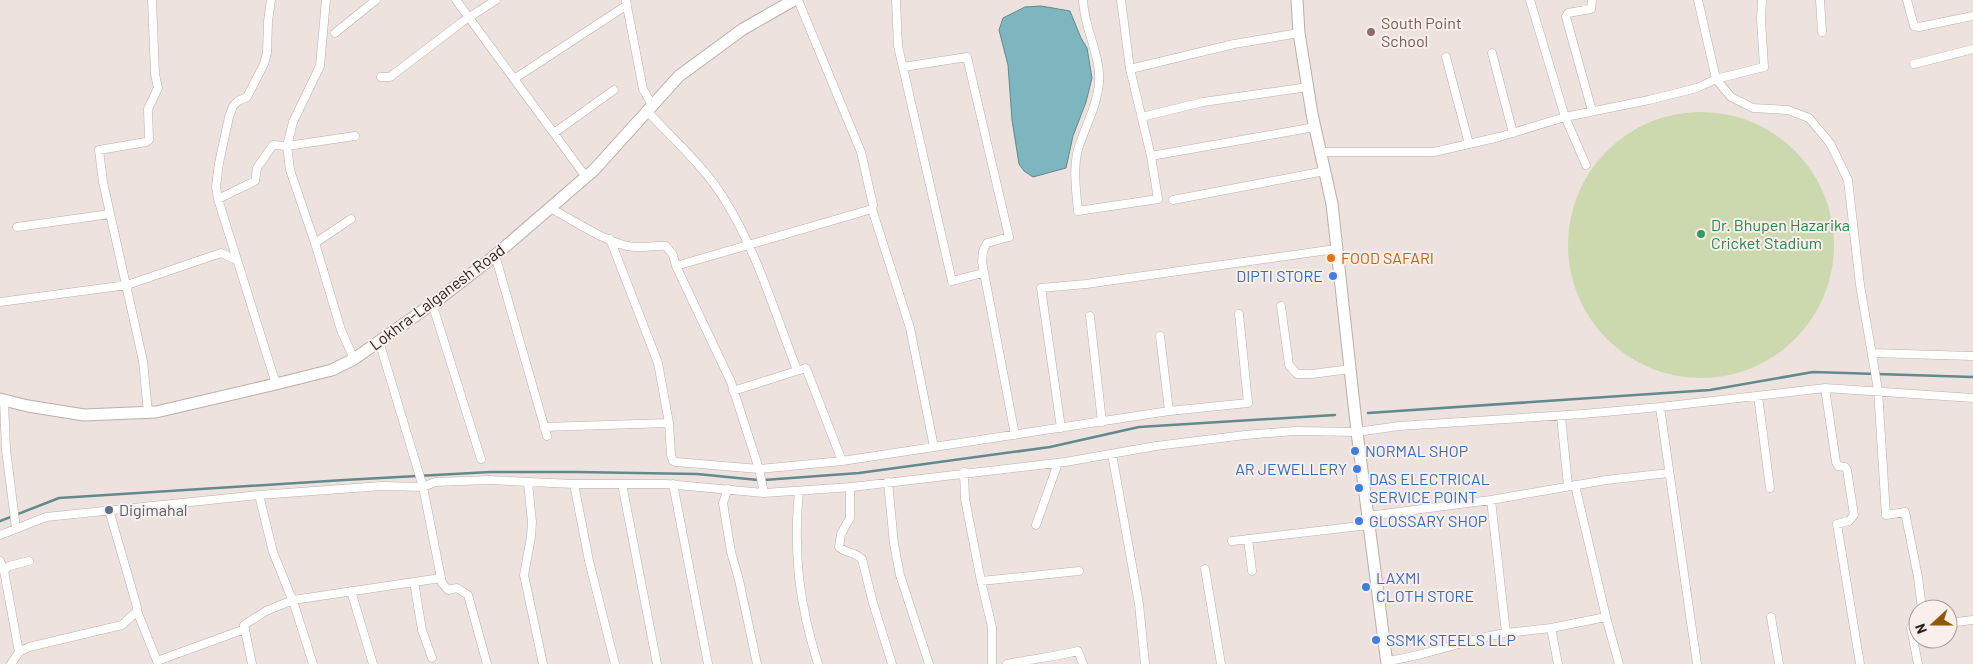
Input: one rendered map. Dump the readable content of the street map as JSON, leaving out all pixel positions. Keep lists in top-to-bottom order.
{
  "streets": {
    "main road": ["Lokhra-Lalganesh Road"]
  },
  "places": [
    "South Point School",
    "Dr. Bhupen Hazarika Cricket Stadium",
    "FOOD SAFARI",
    "DIPTI STORE",
    "NORMAL SHOP",
    "AR JEWELLERY",
    "DAS ELECTRICAL SERVICE POINT",
    "Digimahal",
    "GLOSSARY SHOP",
    "LAXMI CLOTH STORE",
    "SSMK STEELS LLP"
  ],
  "north": "left"
}
